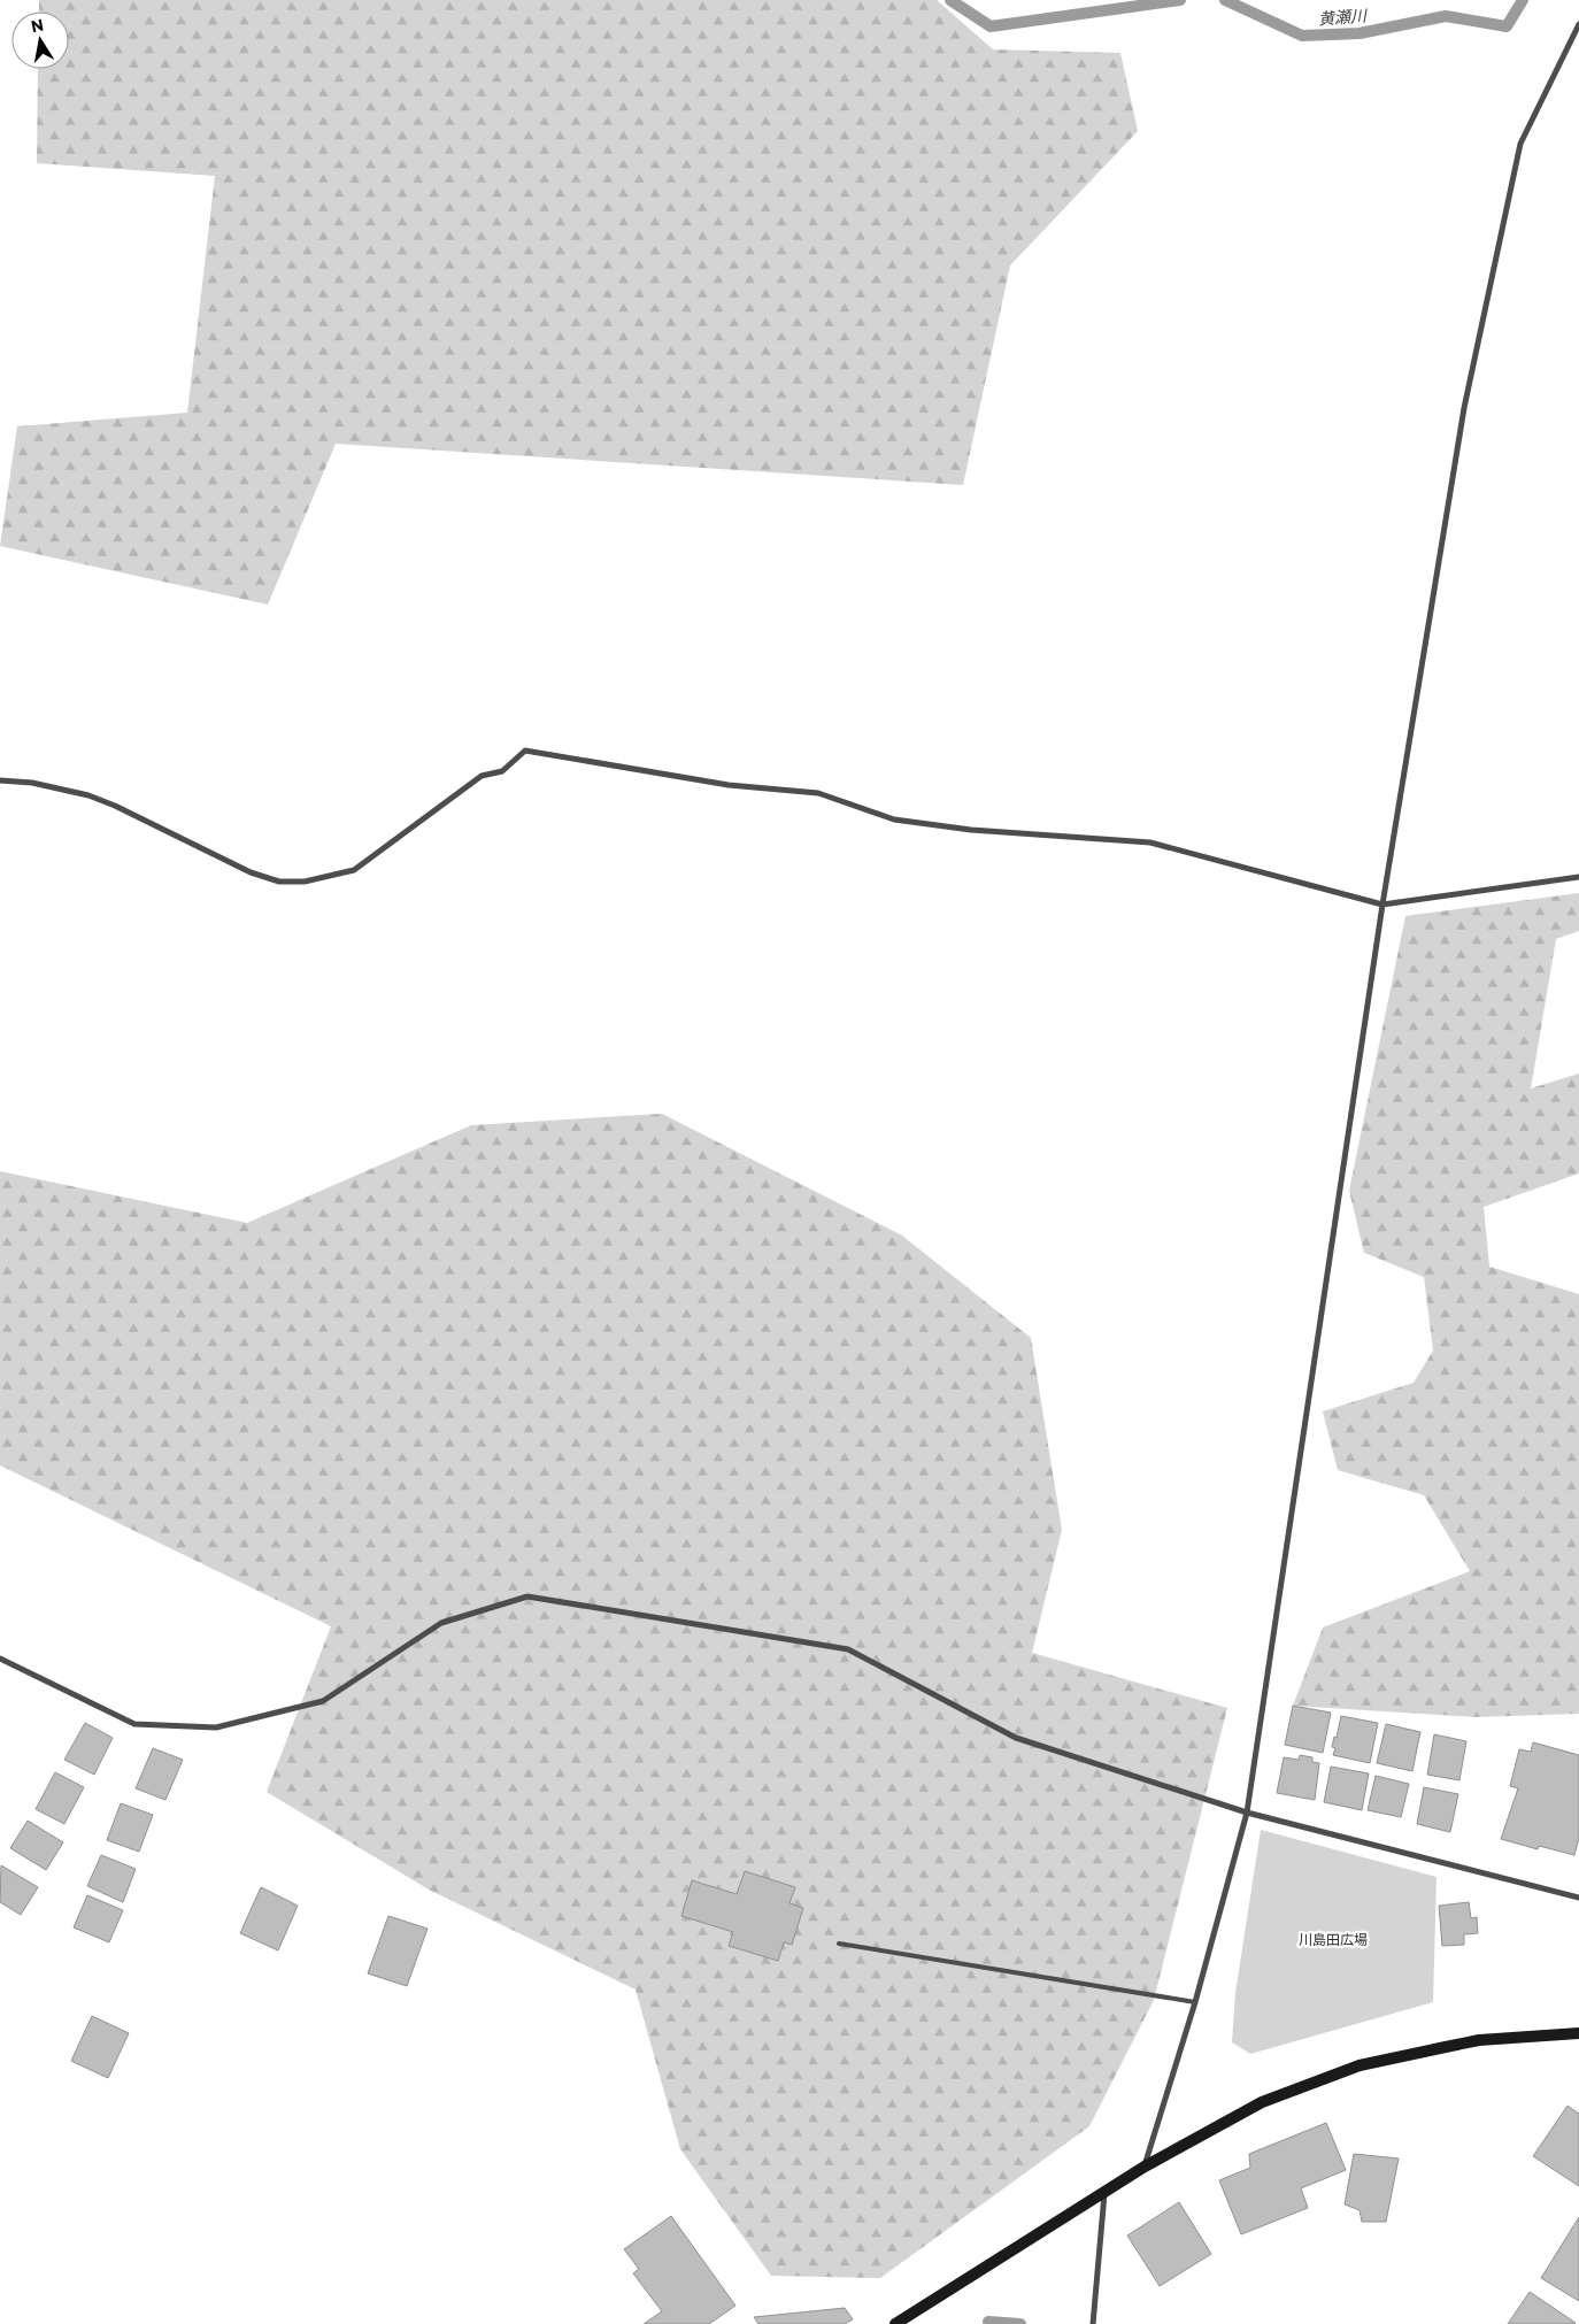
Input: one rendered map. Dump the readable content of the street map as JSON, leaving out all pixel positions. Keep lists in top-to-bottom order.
{
  "water": ["黄瀬川"],
  "parks": ["川島田広場"],
  "north": "top"
}
